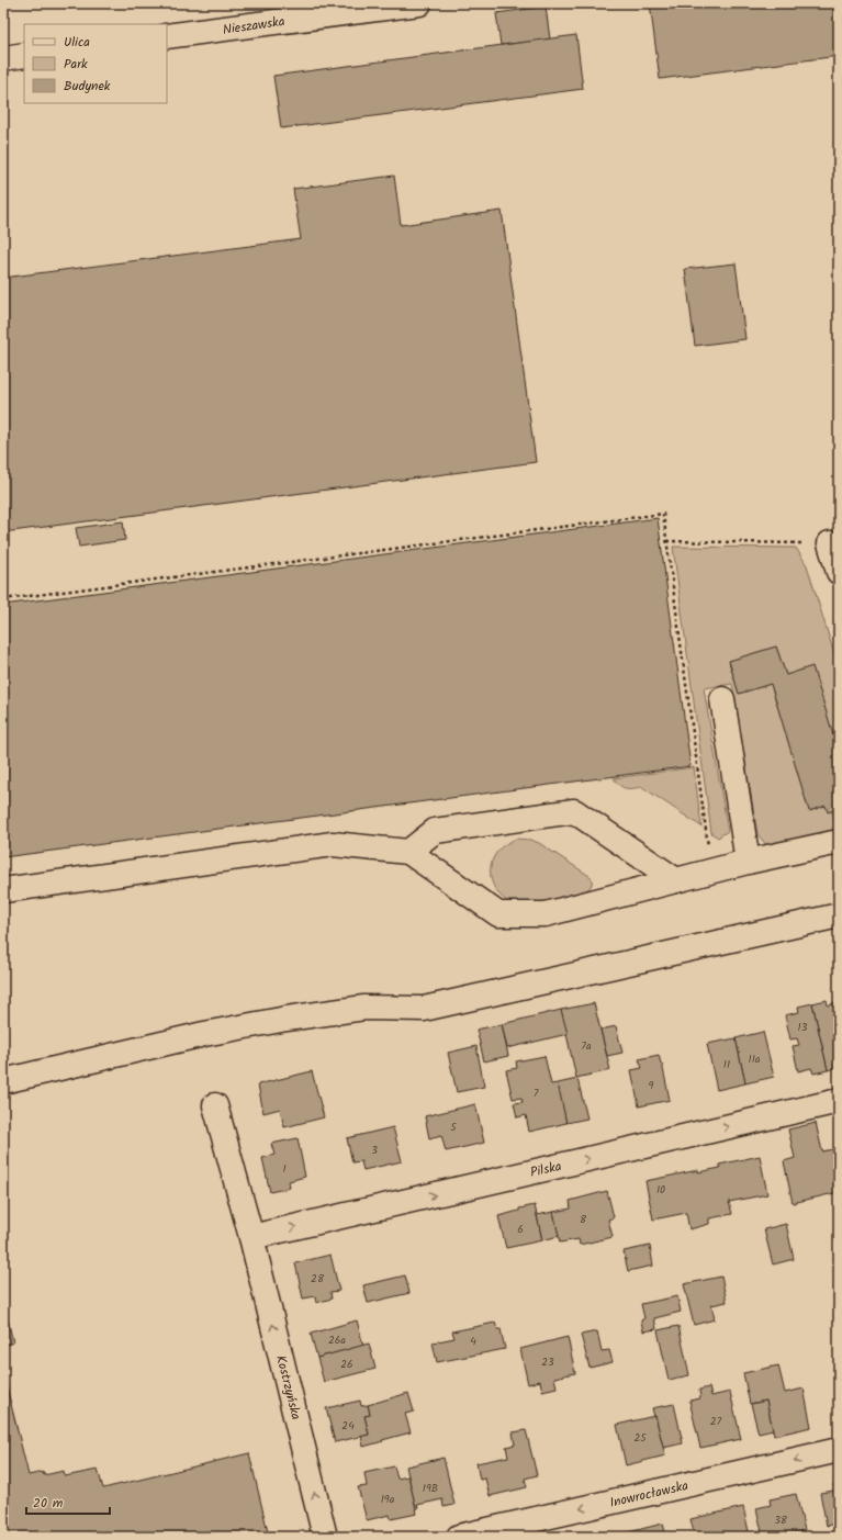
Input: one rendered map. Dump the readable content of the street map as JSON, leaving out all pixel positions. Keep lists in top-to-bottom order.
{
  "streets": {
    "street": [
      "Nieszawska",
      "Pilska",
      "Kostrzyńska",
      "Inowrocławska"
    ]
  },
  "crossings": [
    ["Pilska", "Kostrzyńska"]
  ],
  "one_way": ["Kostrzyńska", "Inowrocławska"],
  "house_numbers": [
    "13",
    "7a",
    "11a",
    "11",
    "9",
    "7",
    "5",
    "3",
    "1",
    "10",
    "8",
    "6",
    "28",
    "26a",
    "4",
    "23",
    "26",
    "27",
    "24",
    "25",
    "19B",
    "19a",
    "38"
  ],
  "legend": ["Ulica", "Park", "Budynek"],
  "scale_bar": "20 m"
}
